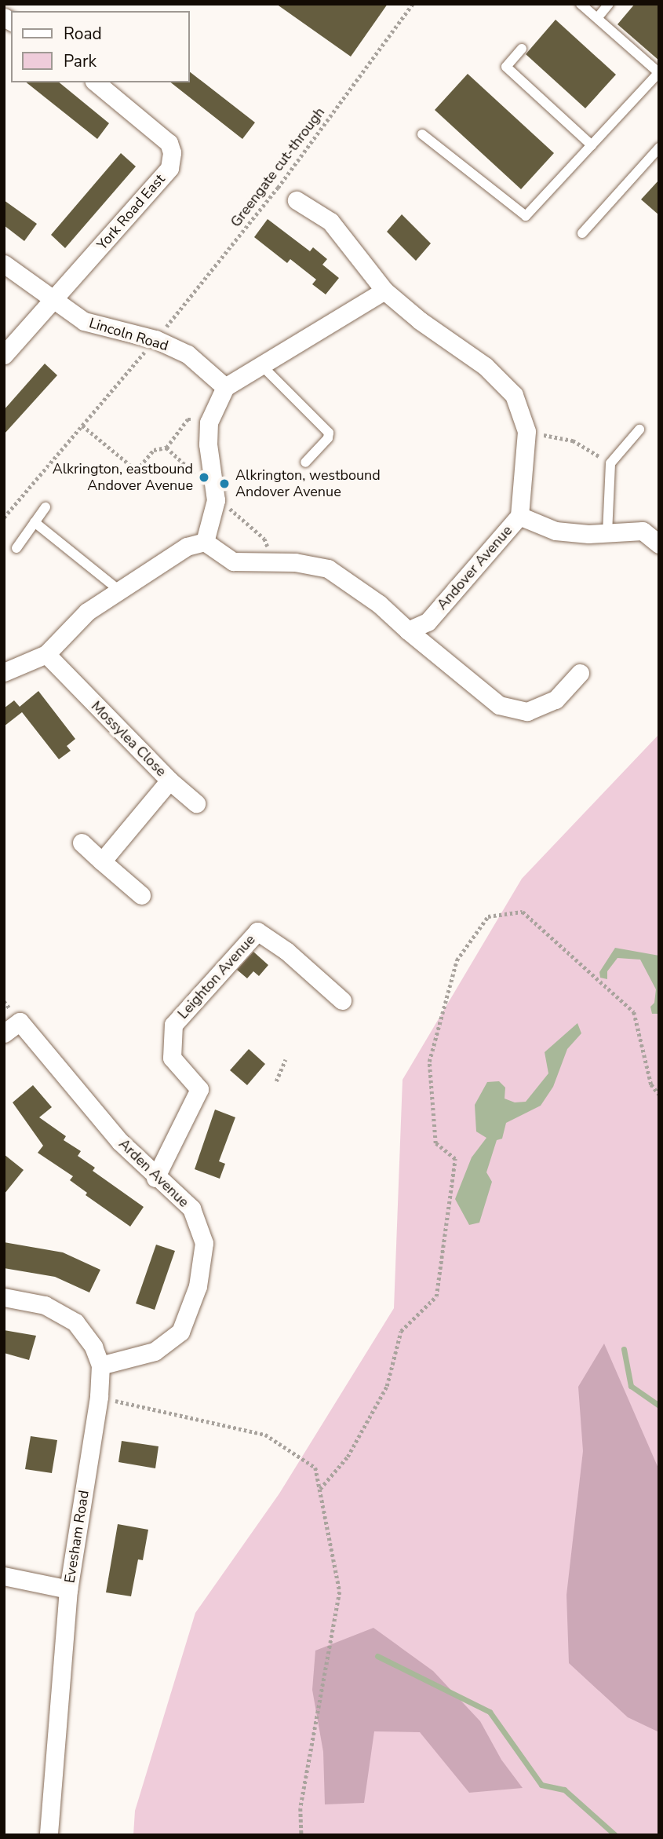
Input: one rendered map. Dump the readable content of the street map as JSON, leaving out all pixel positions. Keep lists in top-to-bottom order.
{
  "streets": {
    "street": [
      "York Road East",
      "Lincoln Road",
      "Andover Avenue",
      "Mossylea Close",
      "Leighton Avenue",
      "Arden Avenue",
      "Evesham Road"
    ],
    "path": ["Greengate cut-through"]
  },
  "crossings": [
    ["Greengate cut-through", "Lincoln Road"],
    ["York Road East", "Lincoln Road"],
    ["Leighton Avenue", "Arden Avenue"],
    ["Arden Avenue", "Evesham Road"]
  ],
  "places": ["Alkrington, eastbound Andover Avenue", "Alkrington, westbound Andover Avenue"],
  "legend": ["Road", "Park"]
}
